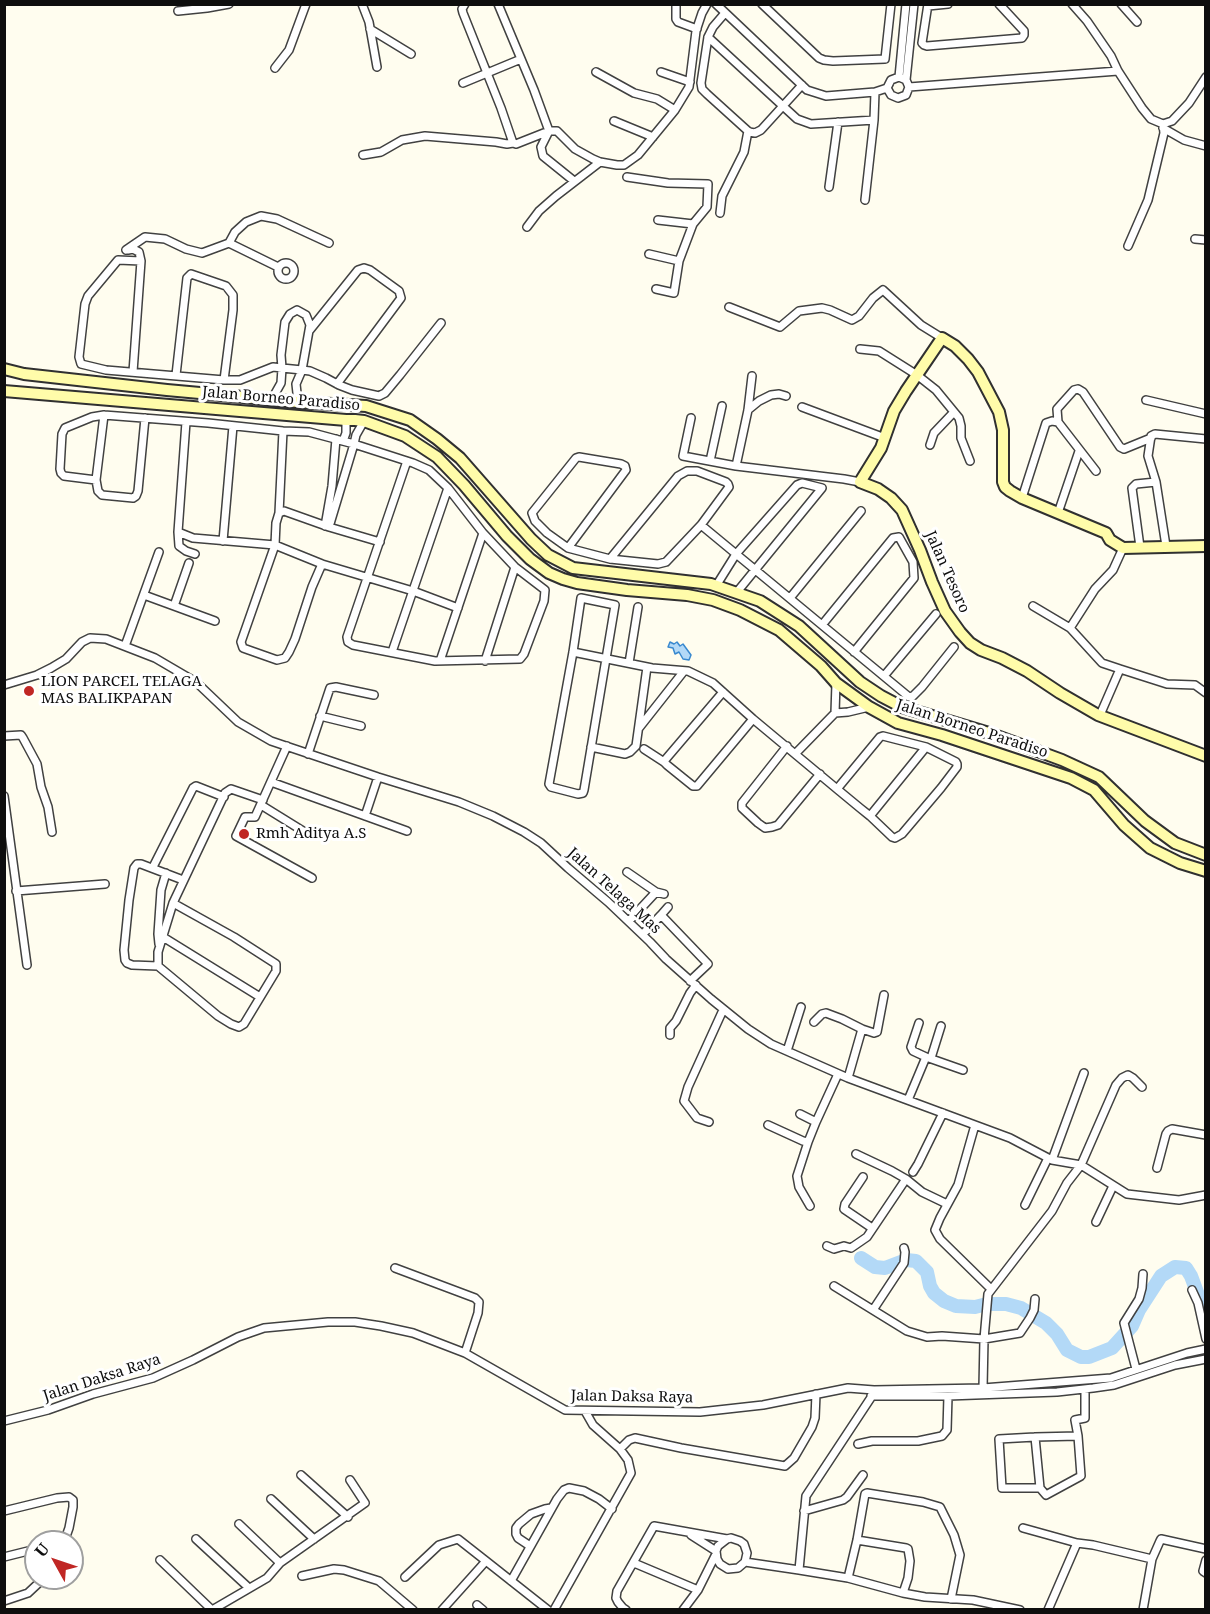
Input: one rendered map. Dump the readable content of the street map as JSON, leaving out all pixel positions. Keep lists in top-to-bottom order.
{
  "streets": {
    "street": [
      "Jalan Borneo Paradiso",
      "Jalan Tesoro",
      "Jalan Telaga Mas",
      "Jalan Daksa Raya"
    ]
  },
  "places": ["LION PARCEL TELAGA MAS BALIKPAPAN", "Rmh Aditya A.S"],
  "north": "top left"
}
